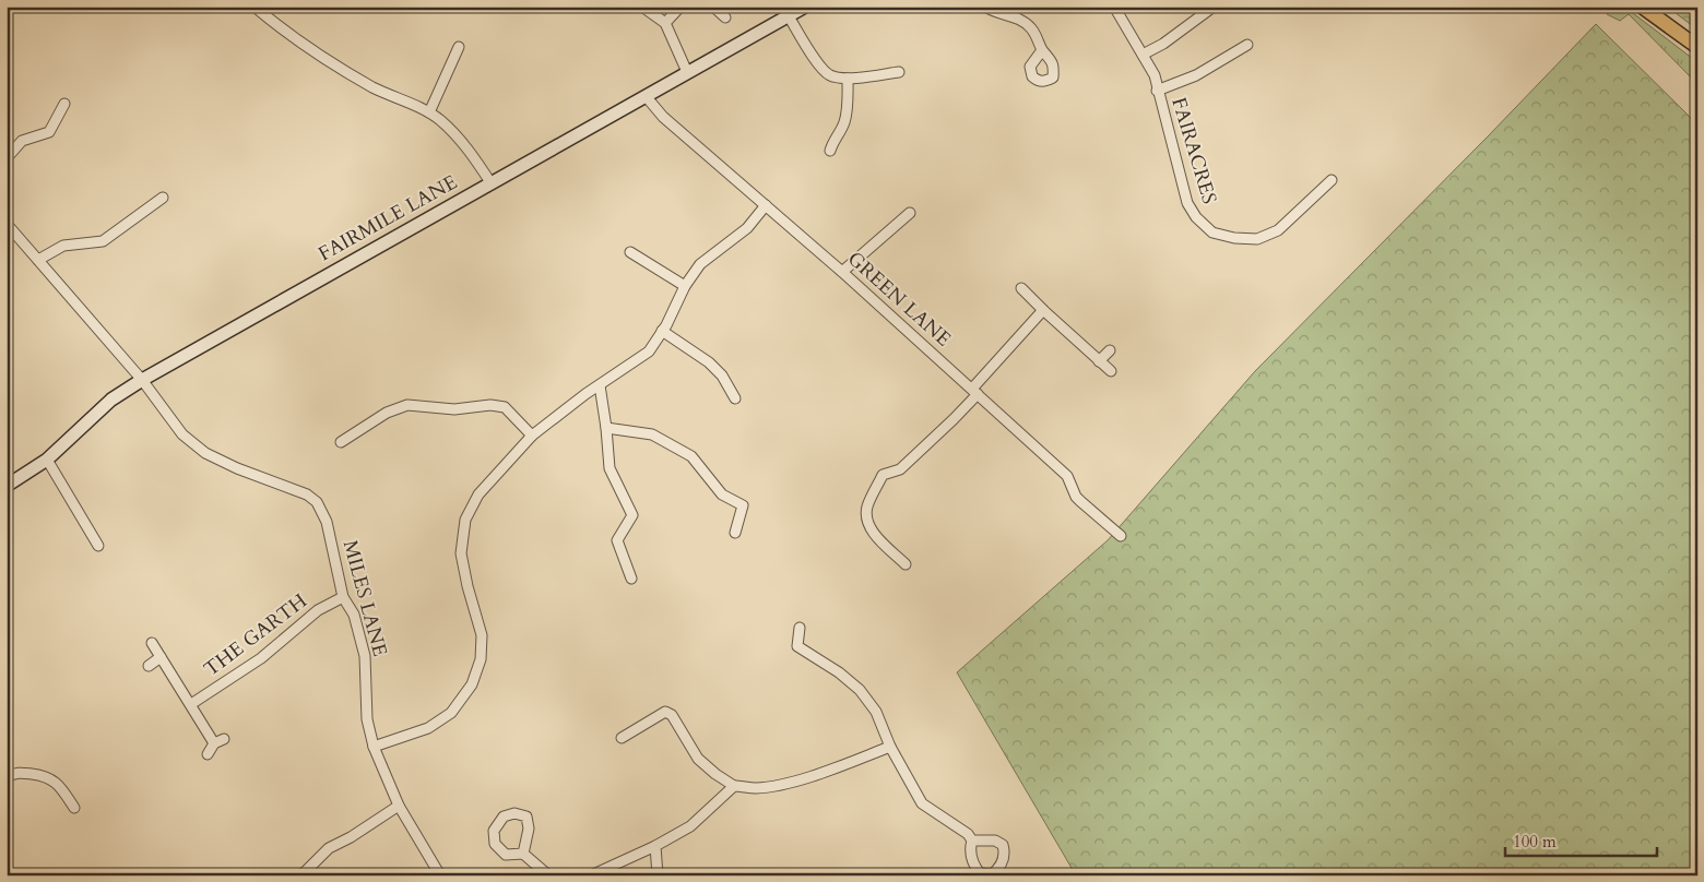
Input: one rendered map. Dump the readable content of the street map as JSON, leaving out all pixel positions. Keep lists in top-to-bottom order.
{
  "streets": {
    "street": [
      "FAIRACRES",
      "FAIRMILE LANE",
      "GREEN LANE",
      "MILES LANE",
      "THE GARTH"
    ]
  },
  "crossings": [
    ["FAIRMILE LANE", "GREEN LANE"],
    ["FAIRMILE LANE", "MILES LANE"],
    ["MILES LANE", "THE GARTH"]
  ],
  "scale_bar": "100 m"
}
